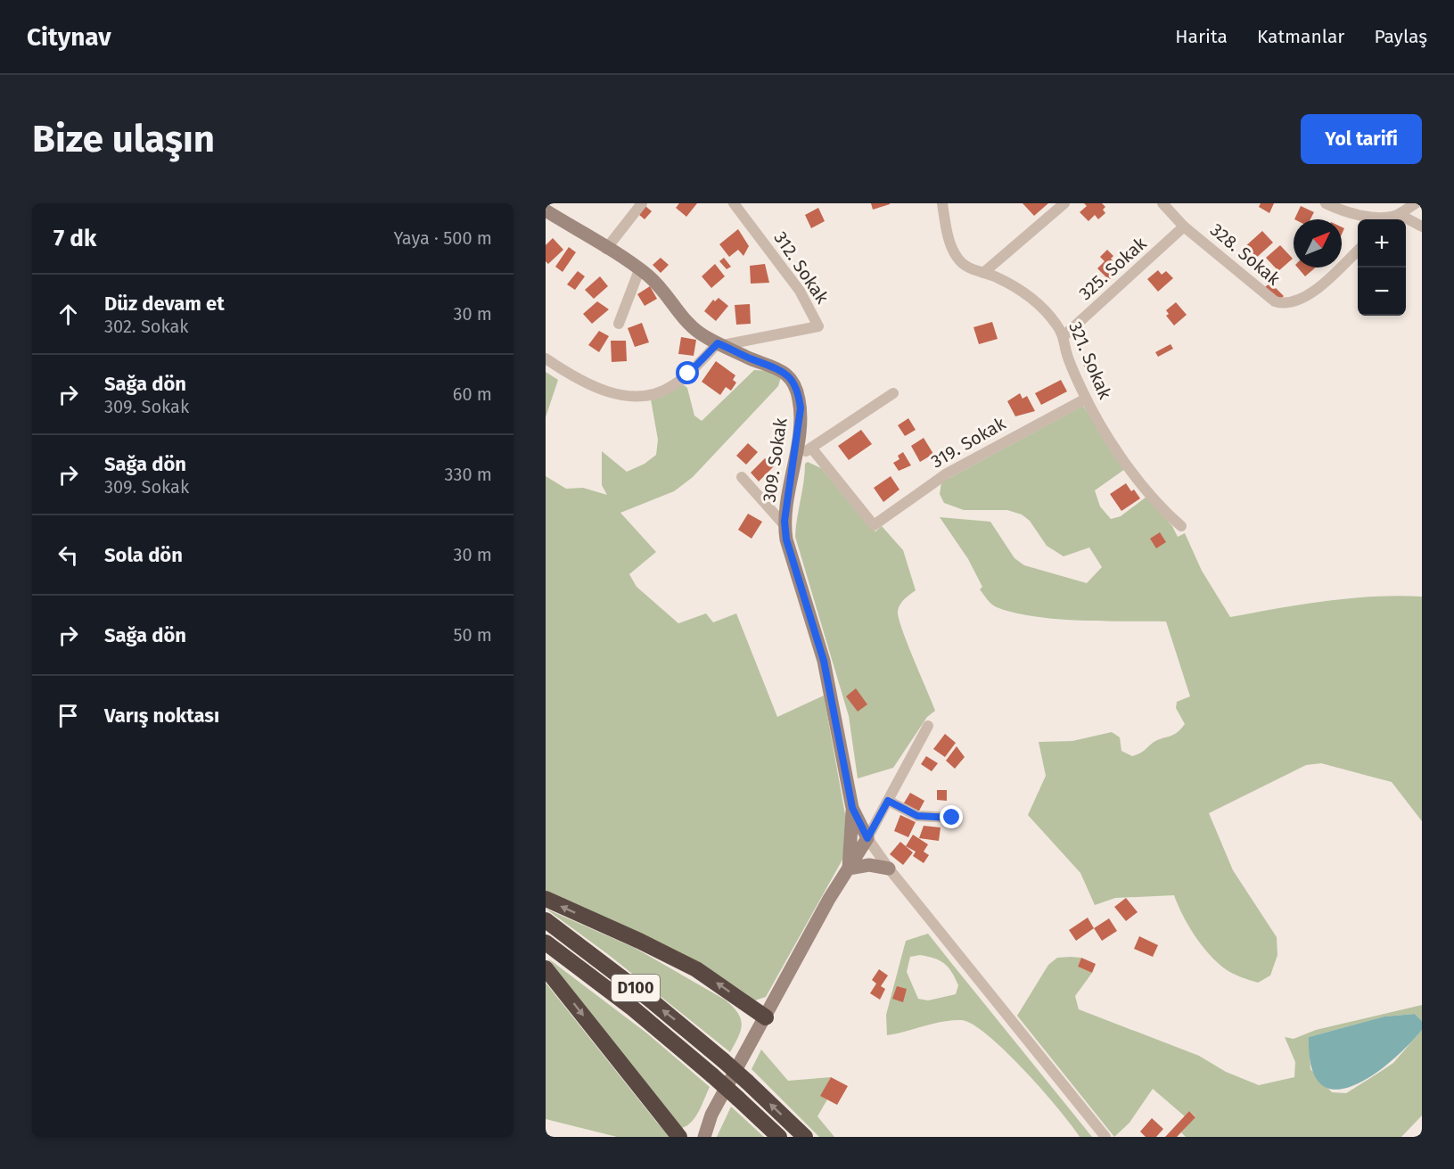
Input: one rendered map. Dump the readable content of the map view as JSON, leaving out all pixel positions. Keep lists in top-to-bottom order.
{
  "streets": {
    "highway": ["D100"],
    "street": [
      "328. Sokak",
      "312. Sokak",
      "325. Sokak",
      "321. Sokak",
      "319. Sokak",
      "309. Sokak"
    ]
  },
  "crossings": [
    ["328. Sokak", "325. Sokak"],
    ["312. Sokak", "309. Sokak"],
    ["325. Sokak", "321. Sokak"],
    ["321. Sokak", "319. Sokak"]
  ],
  "north": "top right",
  "page": {
    "header": "Citynav",
    "nav": ["Harita", "Katmanlar", "Paylaş"],
    "buttons": "Yol tarifi",
    "title": "Bize ulaşın",
    "heading": ["7 dk", "Yaya · 500 m"],
    "map_buttons": ["+", "−"],
    "list": [
      ["Düz devam et", "302. Sokak", "30 m"],
      ["Sağa dön", "309. Sokak", "60 m"],
      ["Sağa dön", "309. Sokak", "330 m"],
      ["Sola dön", "30 m"],
      ["Sağa dön", "50 m"],
      "Varış noktası"
    ]
  }
}
